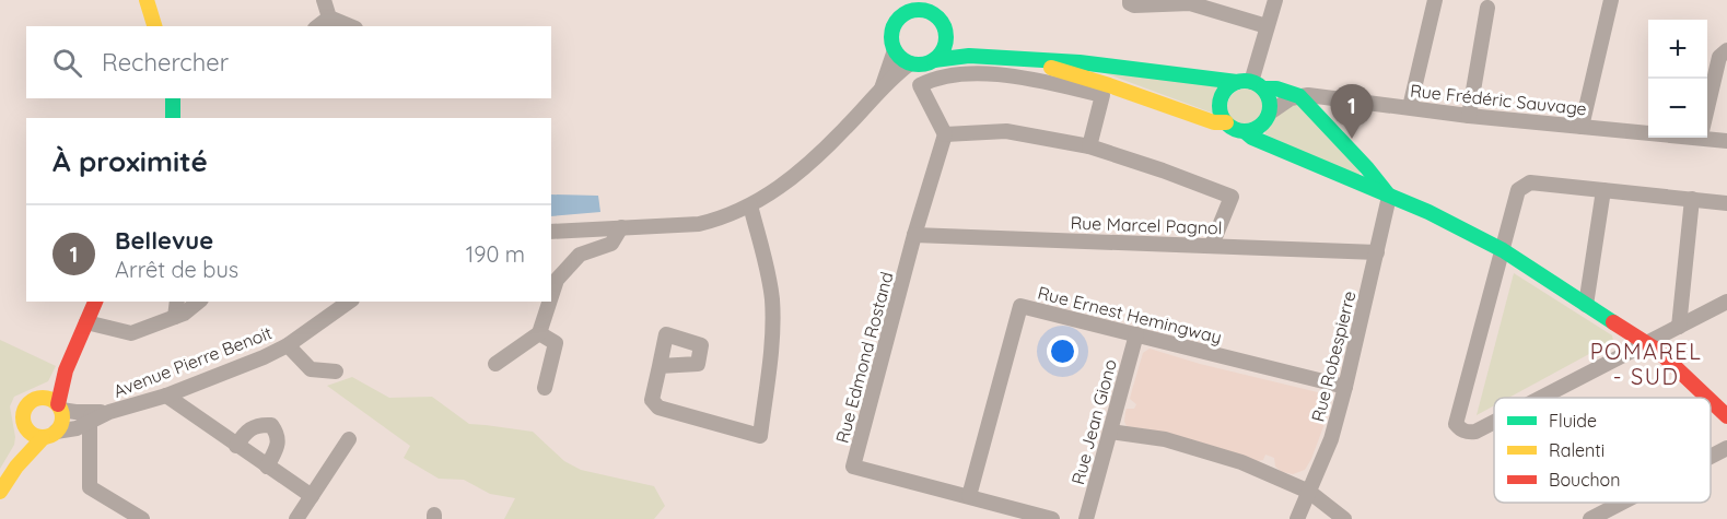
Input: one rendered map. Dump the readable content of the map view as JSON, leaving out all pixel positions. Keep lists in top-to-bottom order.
{
  "streets": {
    "street": [
      "Rue Frédéric Sauvage",
      "Rue Marcel Pagnol",
      "Rue Ernest Hemingway",
      "Rue Robespierre",
      "Rue Edmond Rostand",
      "Avenue Pierre Benoit",
      "Rue Jean Giono"
    ]
  },
  "crossings": [
    ["Rue Marcel Pagnol", "Rue Robespierre"],
    ["Rue Marcel Pagnol", "Rue Edmond Rostand"],
    ["Rue Ernest Hemingway", "Rue Robespierre"],
    ["Rue Ernest Hemingway", "Rue Edmond Rostand"],
    ["Rue Ernest Hemingway", "Rue Jean Giono"]
  ],
  "districts": ["POMAREL - SUD"],
  "legend": ["Fluide", "Ralenti", "Bouchon"],
  "page": {
    "map_buttons": ["+", "−"],
    "search": "Rechercher",
    "pins": "1",
    "heading": "À proximité",
    "list": [
      {
        "mark": "1",
        "name": "Bellevue",
        "note": "Arrêt de bus",
        "value": "190 m"
      }
    ]
  }
}
